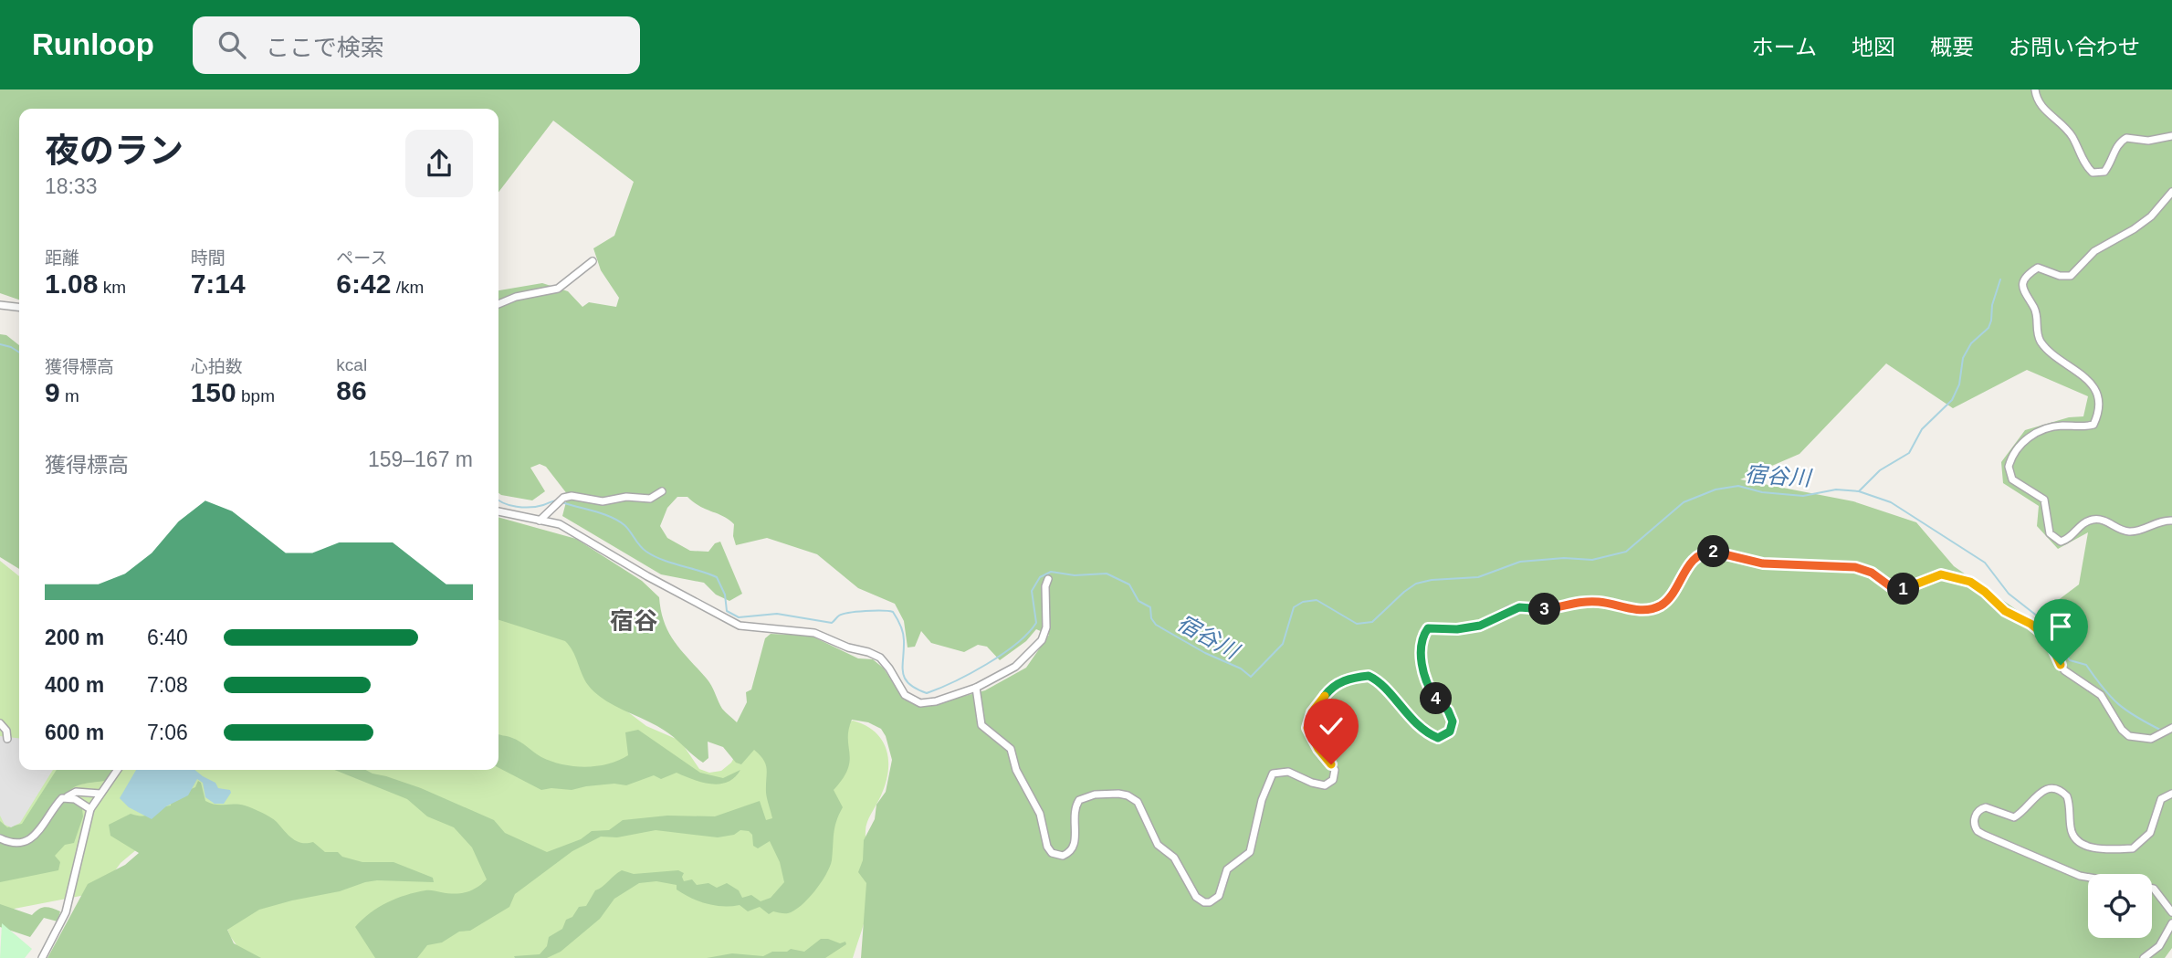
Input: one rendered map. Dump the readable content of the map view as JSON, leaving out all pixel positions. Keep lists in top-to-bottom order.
{
  "districts": ["宿谷"],
  "water": ["宿谷川"],
  "page": {
    "header": "Runloop",
    "search": "ここで検索",
    "nav": [
      "ホーム",
      "地図",
      "概要",
      "お問い合わせ"
    ],
    "heading": ["夜のラン", "18:33"],
    "stats": [
      ["距離", "1.08 km"],
      ["時間", "7:14"],
      ["ペース", "6:42 /km"],
      ["獲得標高", "9 m"],
      ["心拍数", "150 bpm"],
      ["kcal", "86"]
    ],
    "chart": ["獲得標高", "159–167 m"],
    "pins": [
      "2",
      "1",
      "3",
      "4"
    ],
    "list": [
      {
        "name": "200 m",
        "note": "6:40"
      },
      {
        "name": "400 m",
        "note": "7:08"
      },
      {
        "name": "600 m",
        "note": "7:06"
      }
    ]
  }
}
